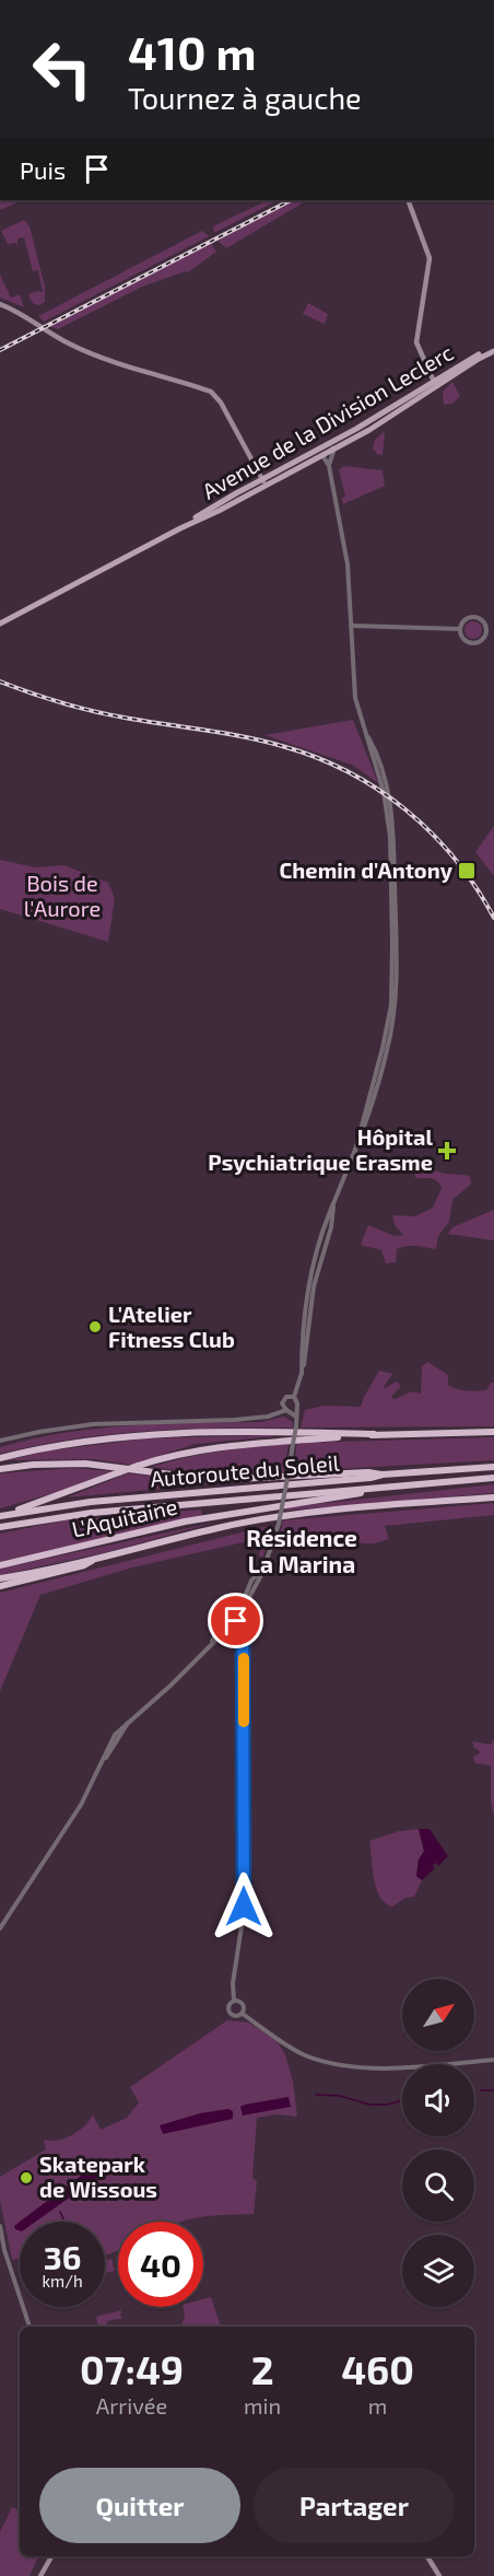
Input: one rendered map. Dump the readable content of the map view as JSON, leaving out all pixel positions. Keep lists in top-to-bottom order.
{
  "streets": {
    "highway": ["Autoroute du Soleil", "L'Aquitaine"],
    "main road": ["Avenue de la Division Leclerc"]
  },
  "crossings": [
    ["Autoroute du Soleil", "L'Aquitaine"]
  ],
  "districts": ["Résidence La Marina"],
  "parks": ["Bois de l'Aurore"],
  "places": {
    "transit": ["Chemin d'Antony"],
    "health": ["Hôpital Psychiatrique Erasme"],
    "other": ["L'Atelier Fitness Club", "Skatepark de Wissous"]
  },
  "north": "top right",
  "page": {
    "turn": ["410 m", "Tournez à gauche"],
    "then": "Puis",
    "speed": "36 km/h",
    "limit": "40",
    "eta": [
      "07:49",
      "Arrivée",
      "2",
      "min",
      "460",
      "m"
    ],
    "buttons": ["Quitter", "Partager"]
  }
}
